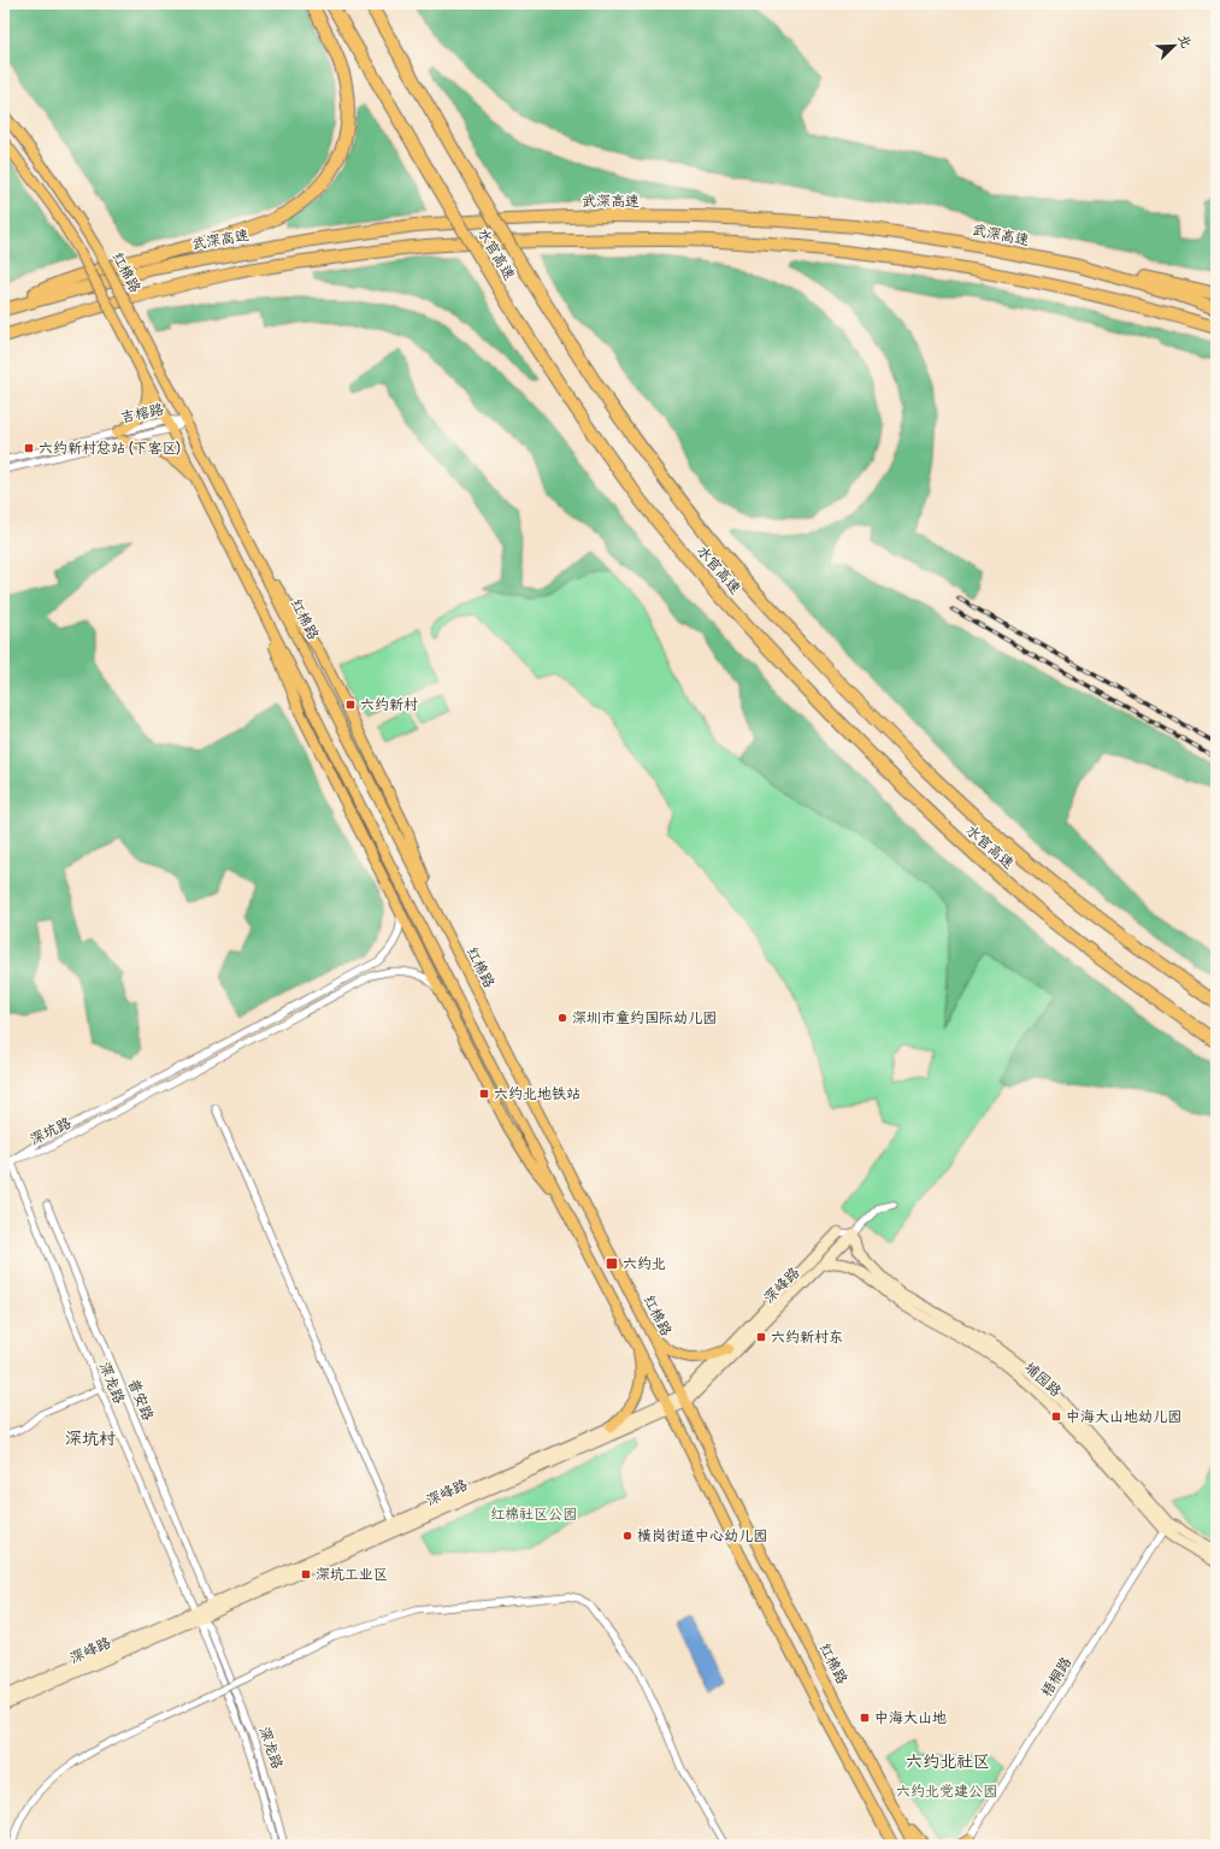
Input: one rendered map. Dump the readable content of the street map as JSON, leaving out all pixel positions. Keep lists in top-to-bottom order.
{
  "streets": {
    "highway": ["武深高速", "水官高速"],
    "main road": ["红棉路"],
    "street": [
      "吉榕路",
      "深坑路",
      "深峰路",
      "埔园路",
      "深龙路",
      "普安路",
      "梧桐路"
    ]
  },
  "crossings": [
    ["红棉路", "吉榕路"],
    ["红棉路", "深峰路"],
    ["深坑路", "深龙路"],
    ["深峰路", "埔园路"],
    ["深峰路", "深龙路"],
    ["深峰路", "普安路"],
    ["埔园路", "梧桐路"]
  ],
  "districts": ["深坑村", "六约北社区"],
  "parks": ["红棉社区公园", "六约北党建公园"],
  "places": {
    "transit": [
      "六约新村总站 (下客区)",
      "六约新村",
      "六约北地铁站",
      "六约北",
      "六约新村东",
      "中海大山地幼儿园",
      "深坑工业区",
      "中海大山地"
    ],
    "other": ["深圳市童约国际幼儿园", "横岗街道中心幼儿园"]
  },
  "north": "top right"
}
